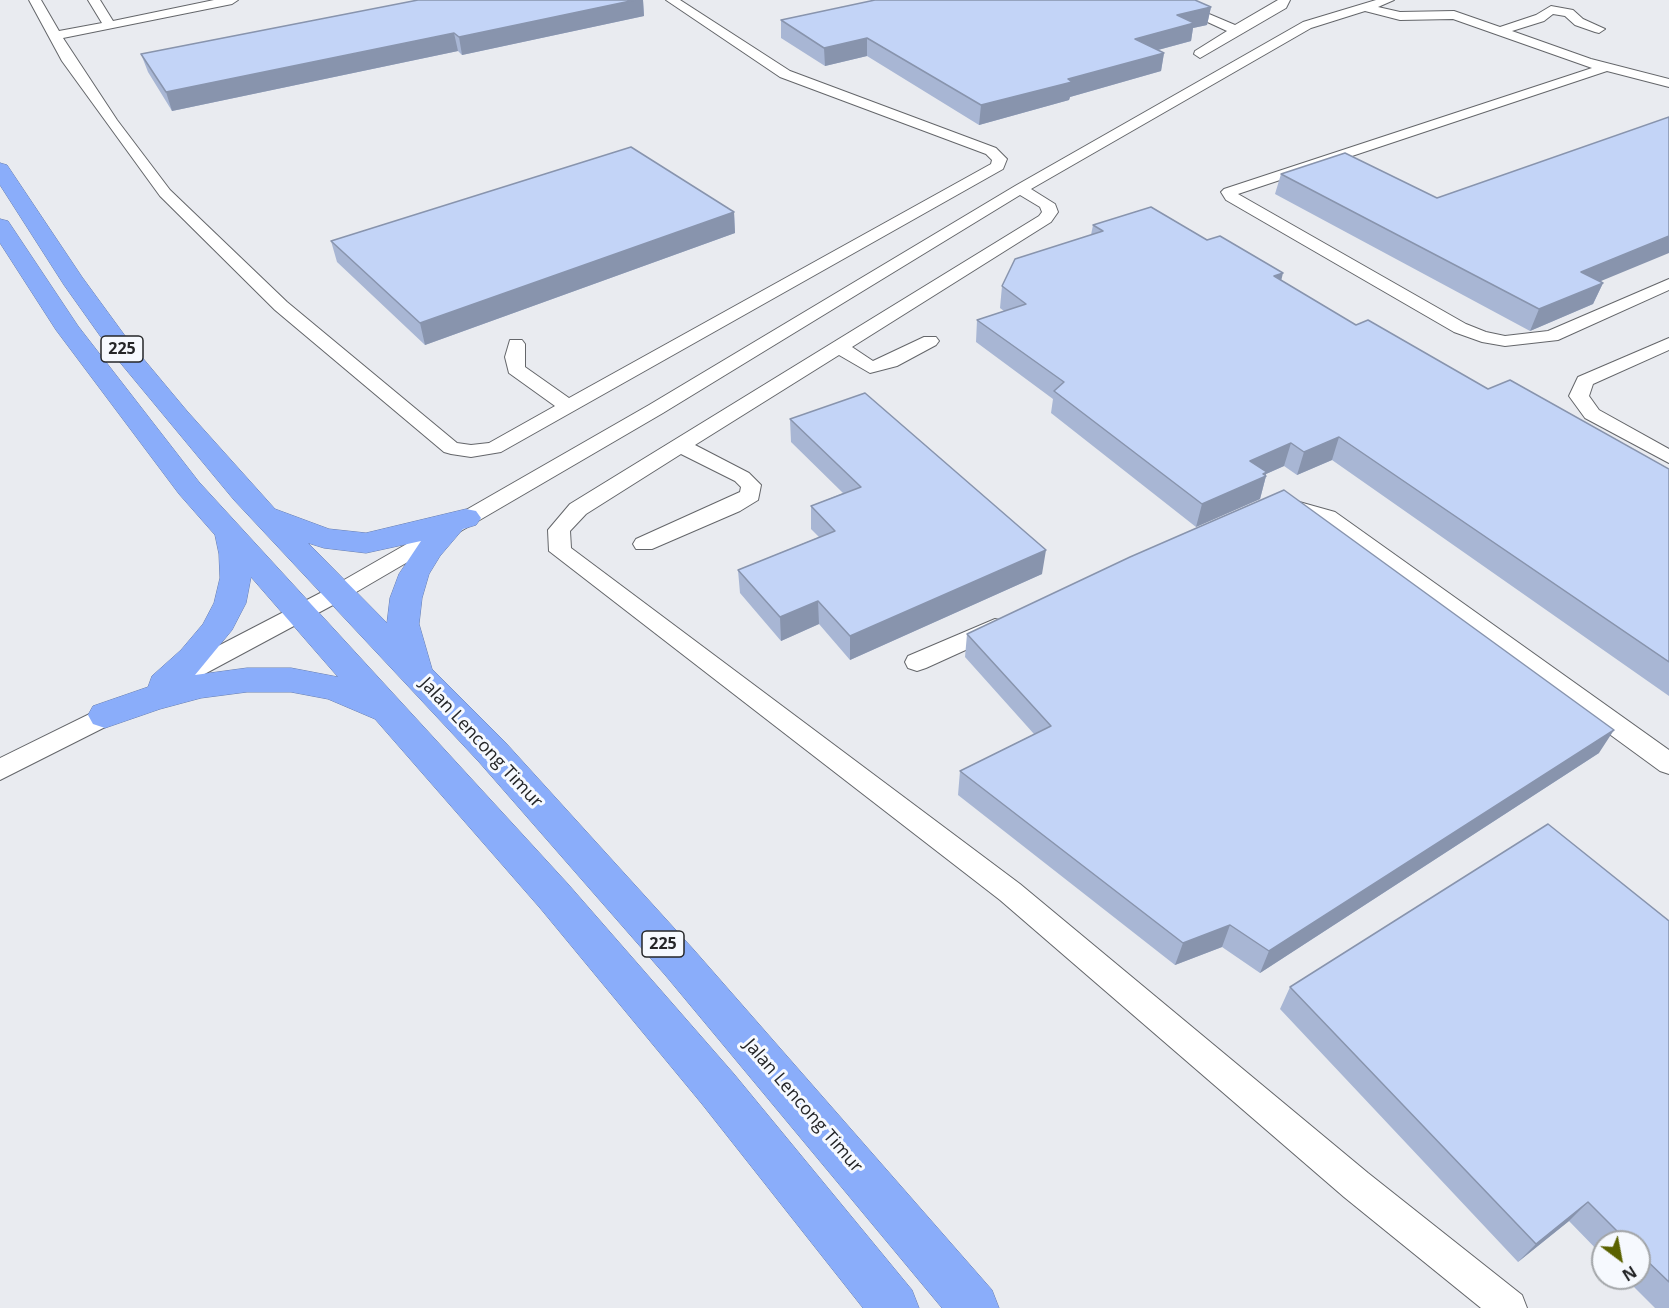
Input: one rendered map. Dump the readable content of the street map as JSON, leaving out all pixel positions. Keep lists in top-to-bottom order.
{
  "streets": {
    "highway": ["225", "Jalan Lencong Timur"]
  },
  "north": "bottom right"
}
